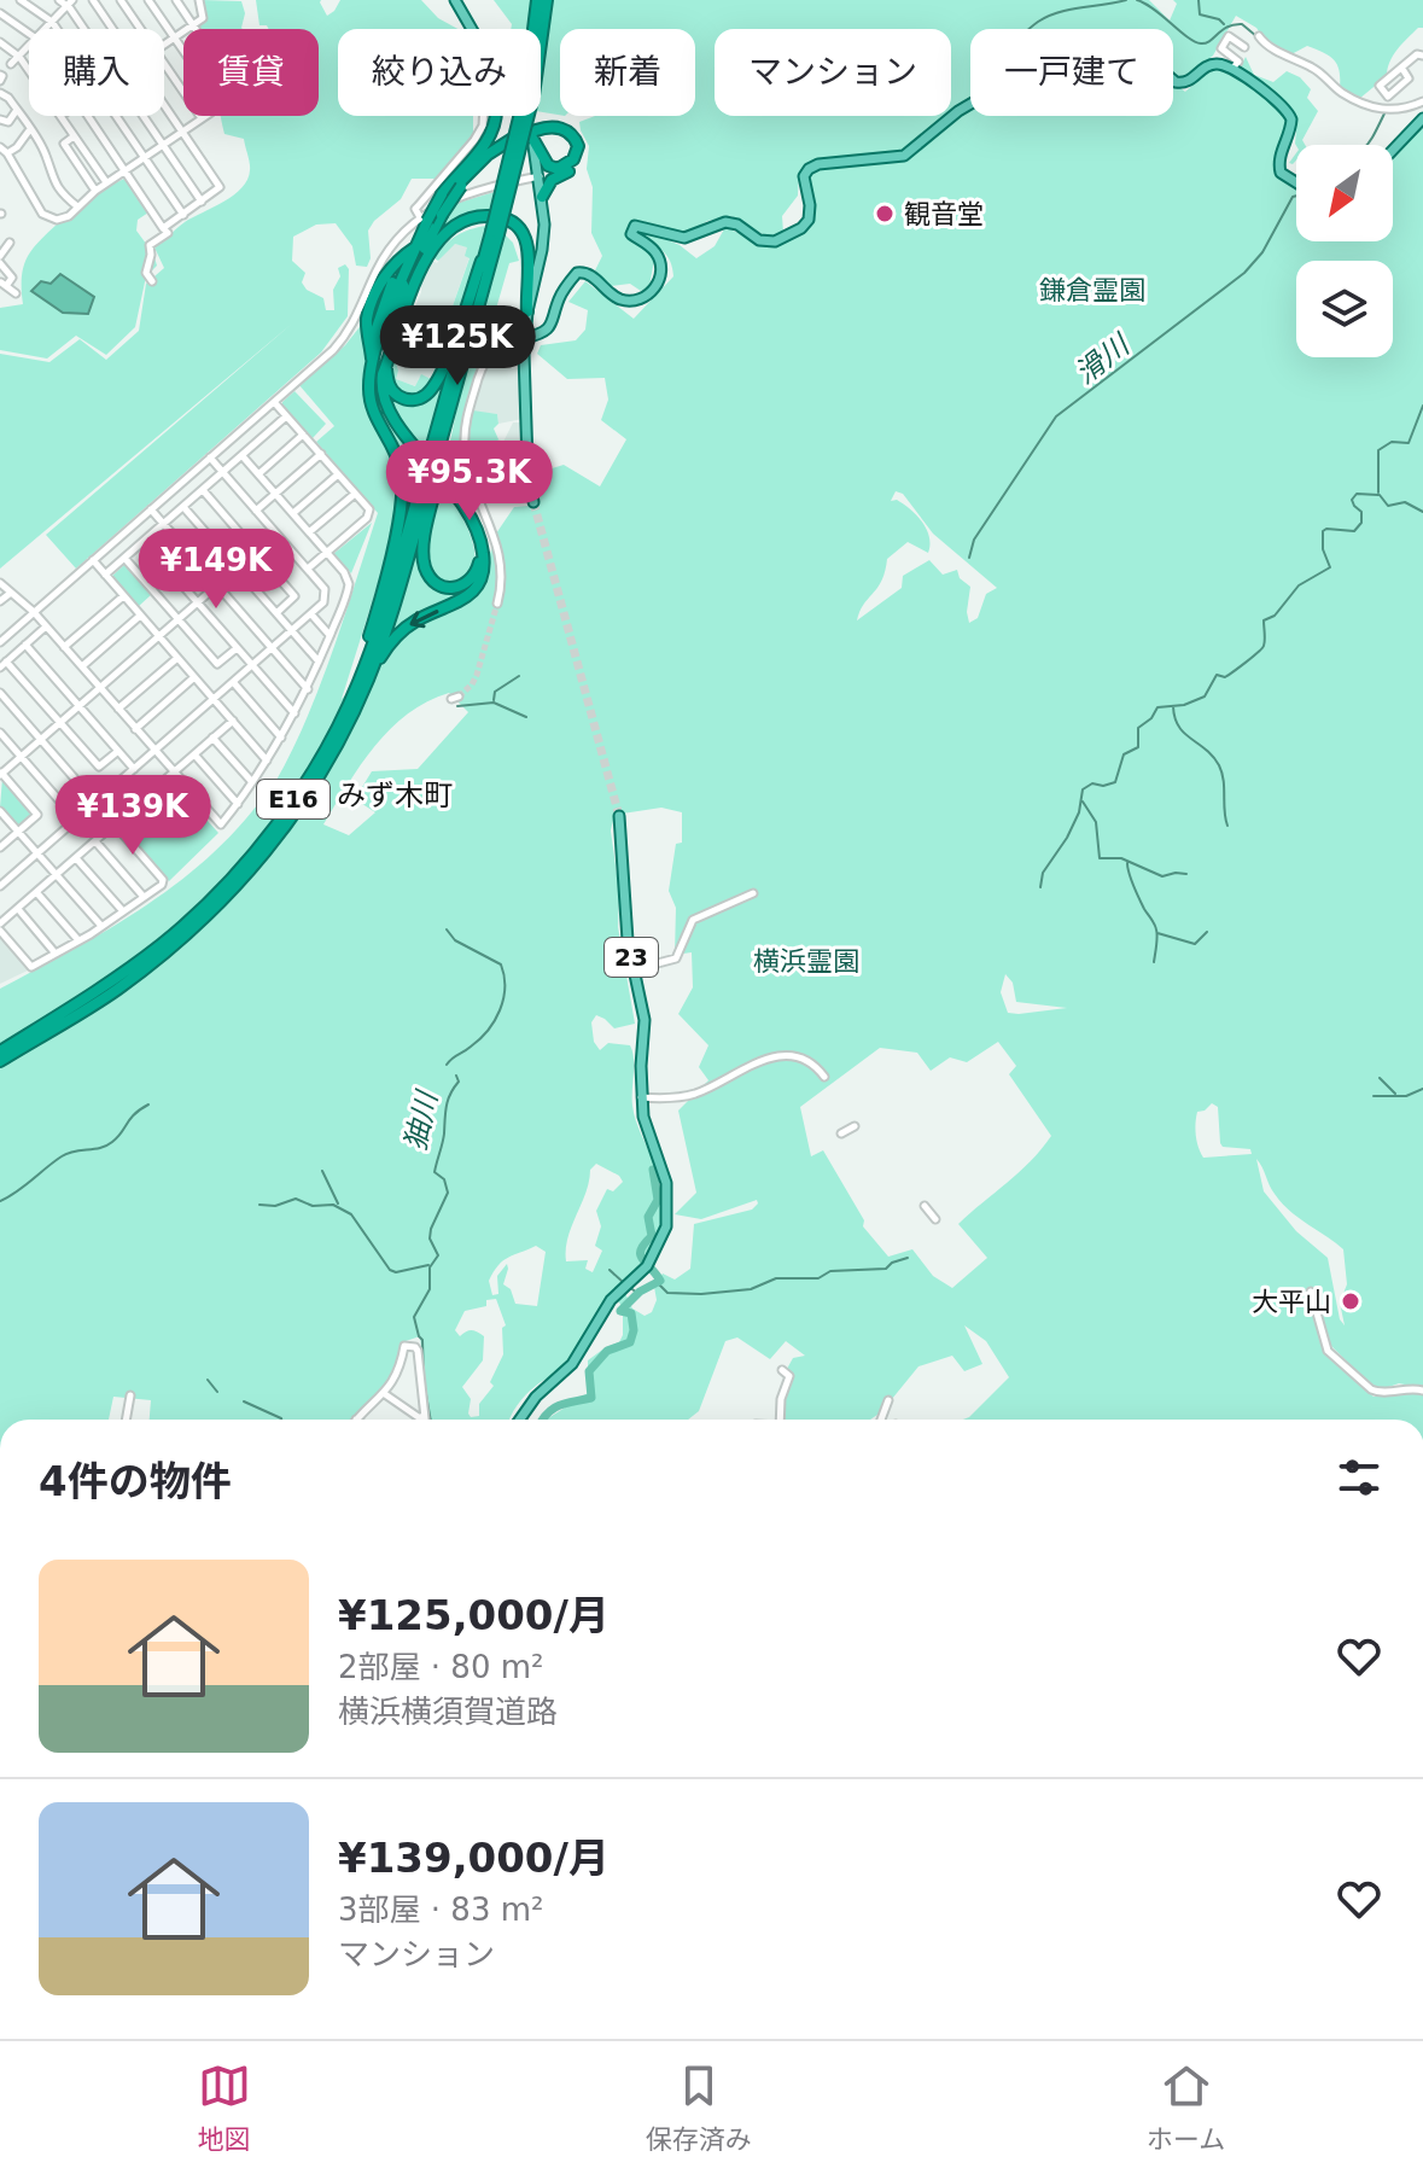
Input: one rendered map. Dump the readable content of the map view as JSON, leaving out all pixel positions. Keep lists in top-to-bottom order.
{
  "streets": {
    "highway": ["E16"],
    "main road": ["23"]
  },
  "districts": ["みず木町"],
  "water": ["滑川", "㹨川"],
  "parks": ["鎌倉霊園", "横浜霊園"],
  "places": ["観音堂", "大平山"],
  "north": "bottom left",
  "page": {
    "chip": [
      "購入",
      "賃貸",
      "絞り込み",
      "新着",
      "マンション",
      "一戸建て"
    ],
    "price": [
      "¥125K",
      "¥95.3K",
      "¥149K",
      "¥139K"
    ],
    "heading": "4件の物件",
    "list": [
      {
        "name": "¥125,000/月",
        "note": "2部屋 · 80 m² · 横浜横須賀道路"
      },
      {
        "name": "¥139,000/月",
        "note": "3部屋 · 83 m² · マンション"
      }
    ],
    "tabs": ["地図", "保存済み", "ホーム"]
  }
}
